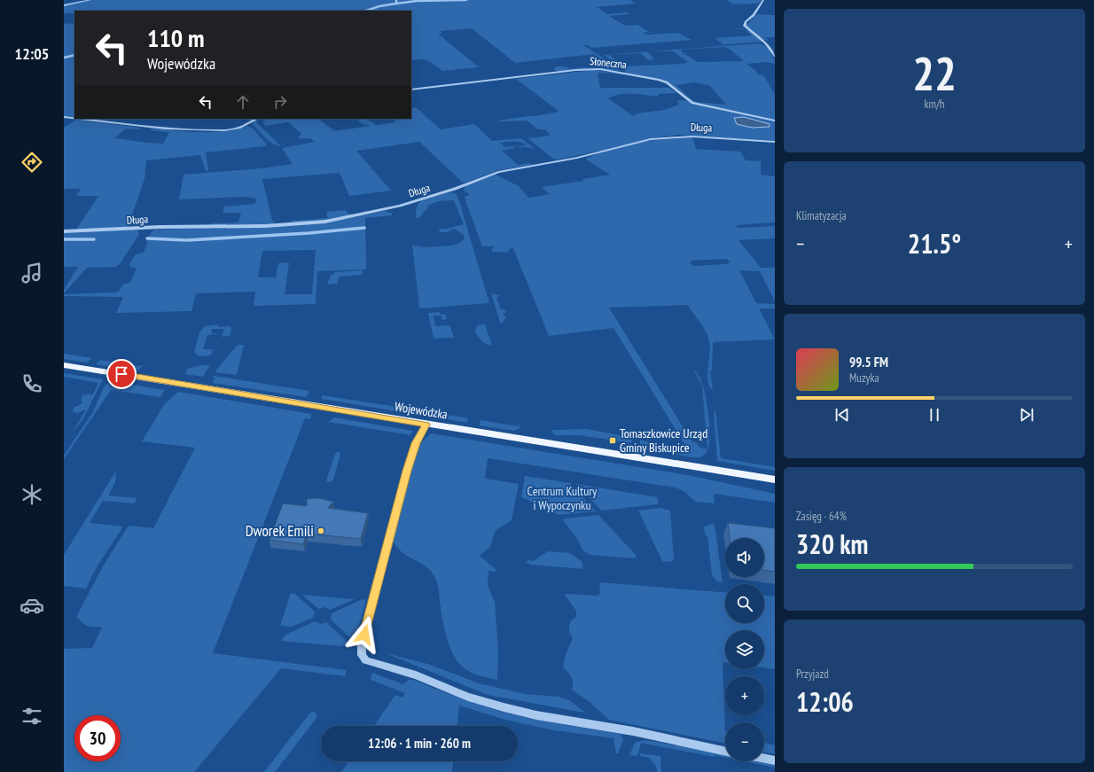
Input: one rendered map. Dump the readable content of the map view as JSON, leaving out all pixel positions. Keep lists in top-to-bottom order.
{
  "streets": {
    "main road": ["Wojewódzka"],
    "street": ["Słoneczna", "Długa"]
  },
  "parks": ["Centrum Kultury i Wypoczynku"],
  "places": {
    "transit": ["Tomaszkowice Urząd Gminy Biskupice"],
    "other": ["Dworek Emili"]
  },
  "page": {
    "tabs": "12:05",
    "tile": [
      ["22", "km/h"],
      "Klimatyzacja",
      ["Zasięg · 64%", "320 km"],
      ["Przyjazd", "12:06"]
    ],
    "turn": ["110 m", "Wojewódzka"],
    "heat": ["−", "21.5°", "+"],
    "song": ["99.5 FM", "Muzyka"],
    "map_buttons": ["+", "−"],
    "limit": "30",
    "trip": "12:06 · 1 min · 260 m"
  }
}
